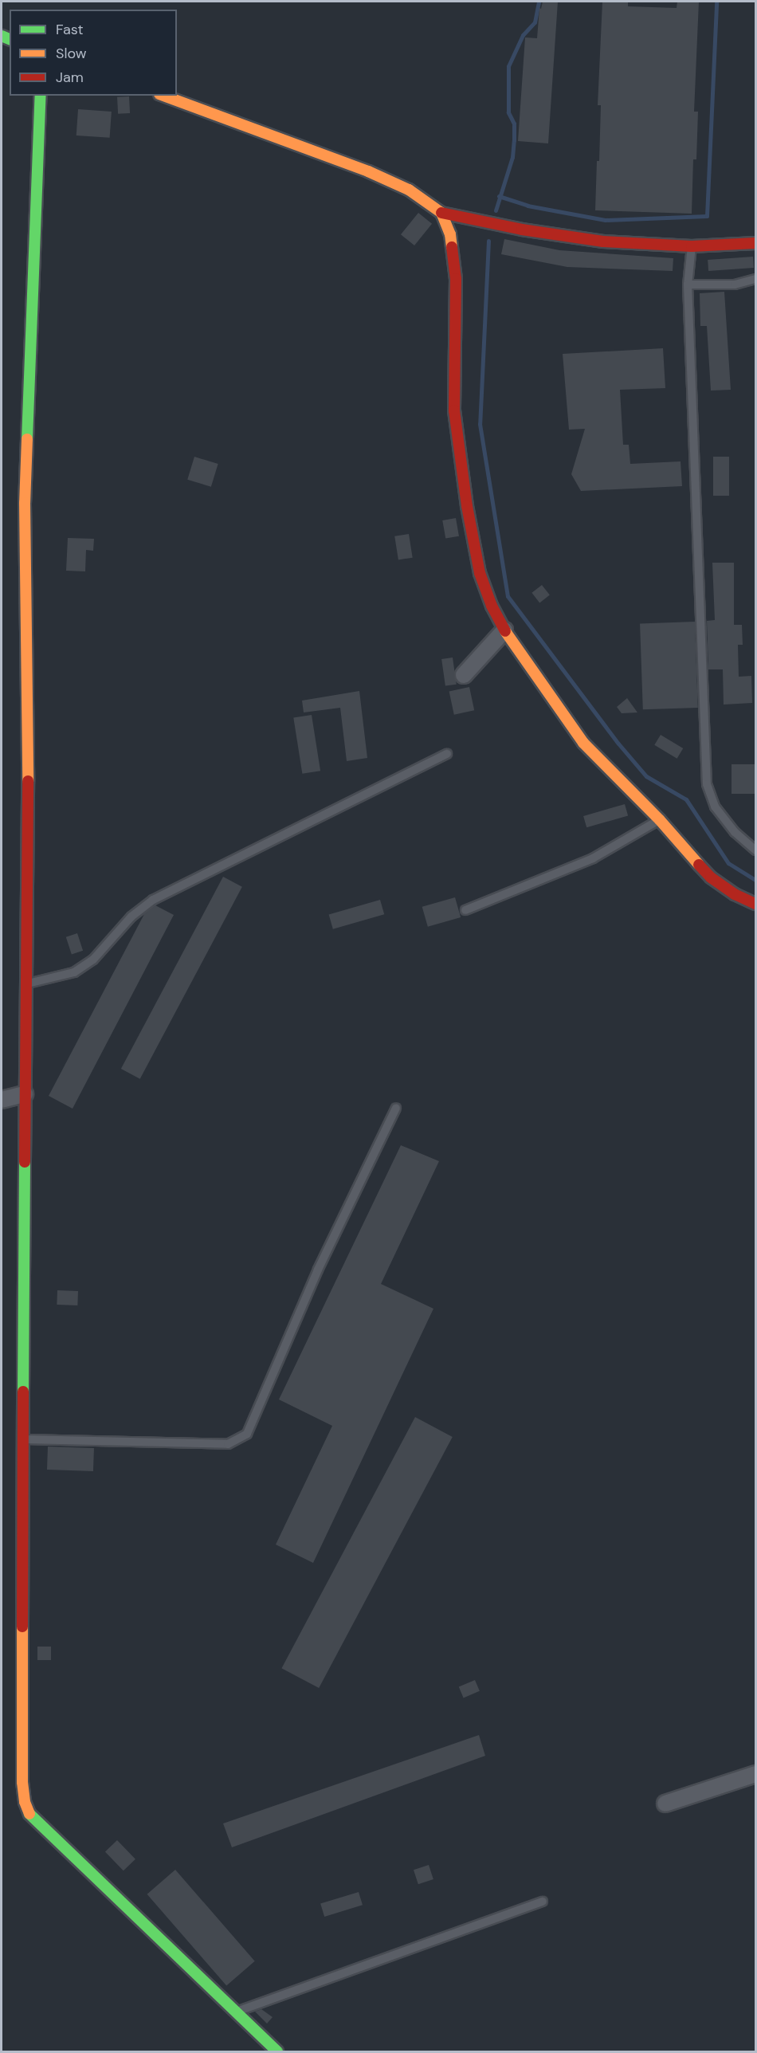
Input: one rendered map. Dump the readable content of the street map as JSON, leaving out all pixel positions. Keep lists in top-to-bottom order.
{
  "legend": ["Fast", "Slow", "Jam"]
}
